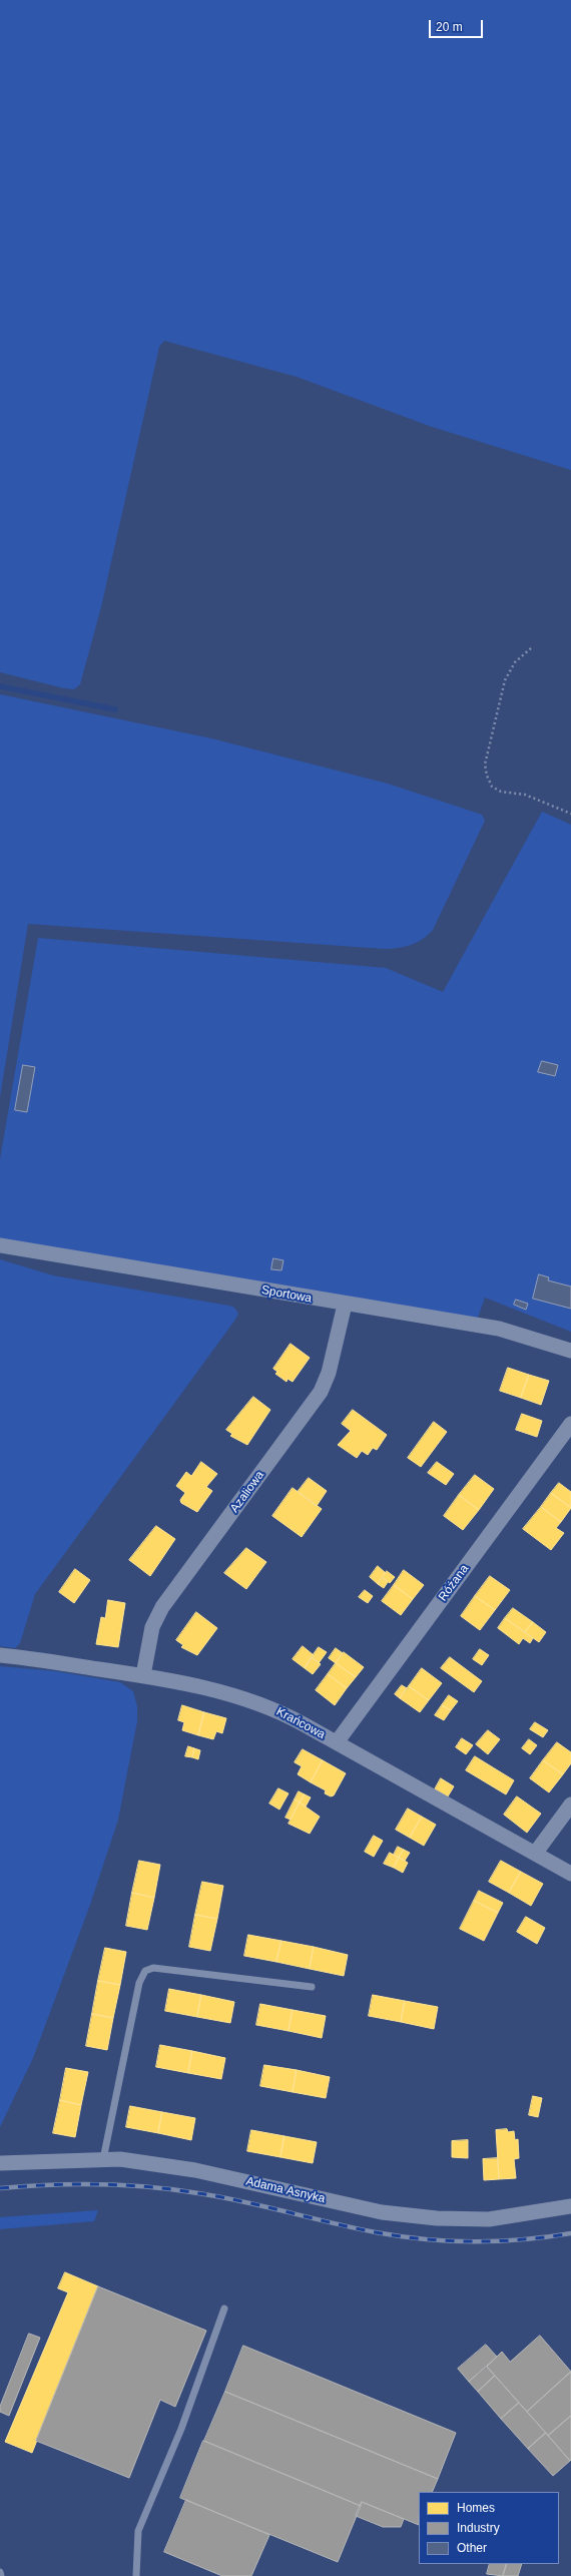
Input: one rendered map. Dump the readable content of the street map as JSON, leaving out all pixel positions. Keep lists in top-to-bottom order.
{
  "streets": {
    "street": [
      "Sportowa",
      "Azaliowa",
      "Różana",
      "Krańcowa",
      "Adama Asnyka"
    ]
  },
  "crossings": [
    ["Sportowa", "Azaliowa"],
    ["Azaliowa", "Krańcowa"],
    ["Różana", "Krańcowa"]
  ],
  "legend": ["Homes", "Industry", "Other"],
  "scale_bar": "20 m"
}
